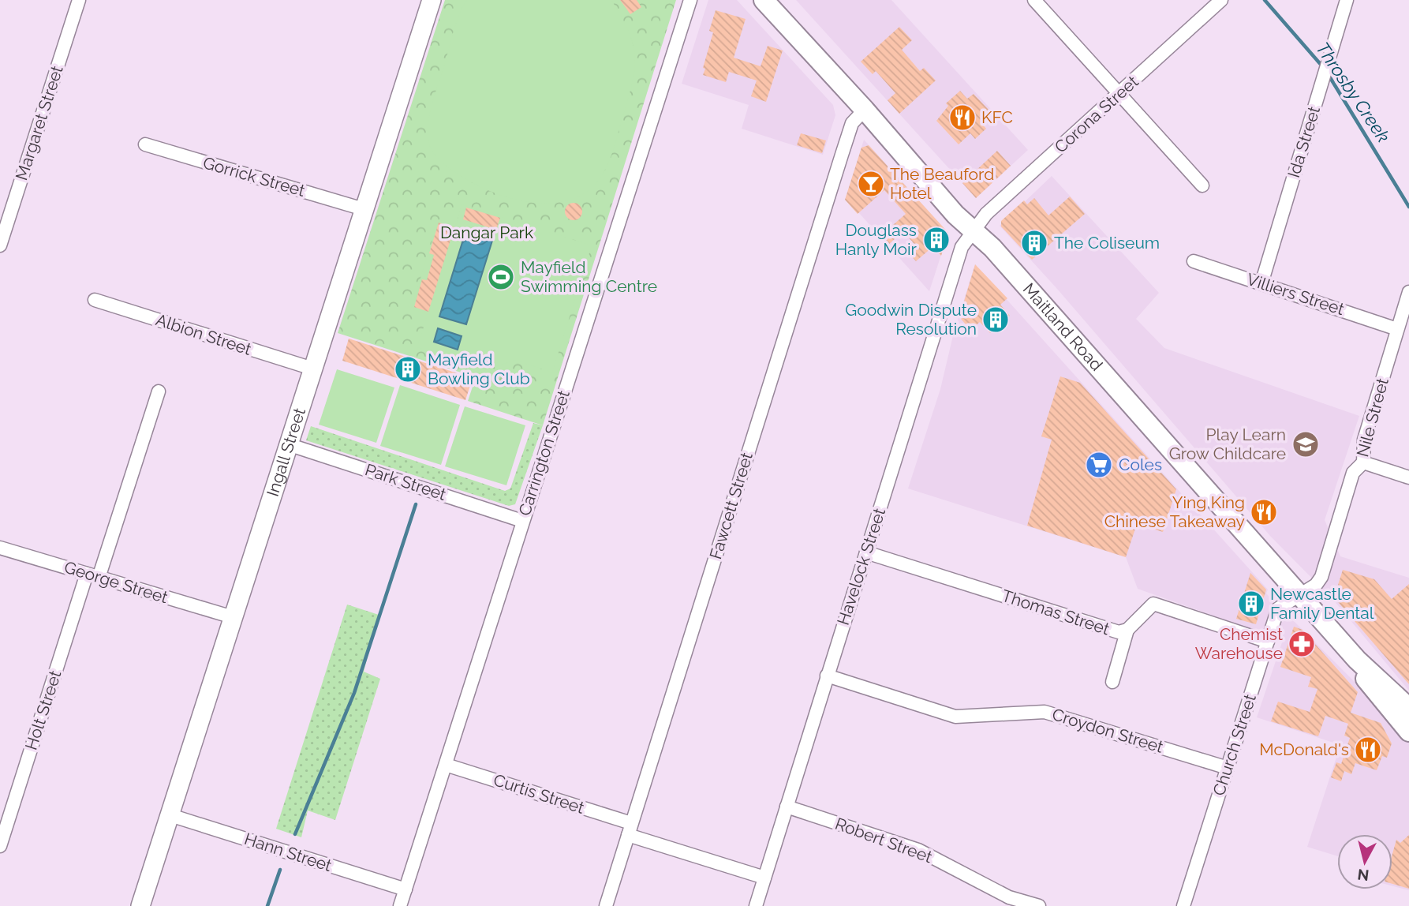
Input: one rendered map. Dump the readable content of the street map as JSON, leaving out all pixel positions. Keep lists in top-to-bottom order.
{
  "streets": {
    "main road": ["Maitland Road", "Ingall Street"],
    "street": [
      "Corona Street",
      "Margaret Street",
      "Ida Street",
      "Gorrick Street",
      "Villiers Street",
      "Albion Street",
      "Nile Street",
      "Carrington Street",
      "Park Street",
      "Fawcett Street",
      "Havelock Street",
      "George Street",
      "Thomas Street",
      "Holt Street",
      "Croydon Street",
      "Church Street",
      "Curtis Street",
      "Robert Street",
      "Hann Street"
    ]
  },
  "crossings": [
    ["Corona Street", "Maitland Road"],
    ["Corona Street", "Havelock Street"],
    ["Ida Street", "Villiers Street"],
    ["Gorrick Street", "Ingall Street"],
    ["Villiers Street", "Nile Street"],
    ["Maitland Road", "Nile Street"],
    ["Maitland Road", "Fawcett Street"],
    ["Maitland Road", "Havelock Street"],
    ["Maitland Road", "Church Street"],
    ["Albion Street", "Ingall Street"],
    ["Nile Street", "Church Street"],
    ["Ingall Street", "Park Street"],
    ["Ingall Street", "George Street"],
    ["Ingall Street", "Hann Street"],
    ["Carrington Street", "Park Street"],
    ["Carrington Street", "Curtis Street"],
    ["Carrington Street", "Hann Street"],
    ["Fawcett Street", "Curtis Street"],
    ["Havelock Street", "Thomas Street"],
    ["Havelock Street", "Croydon Street"],
    ["Havelock Street", "Curtis Street"],
    ["Havelock Street", "Robert Street"],
    ["George Street", "Holt Street"],
    ["Thomas Street", "Church Street"],
    ["Croydon Street", "Church Street"]
  ],
  "water": ["Throsby Creek"],
  "parks": ["Dangar Park"],
  "places": {
    "restaurant": ["KFC", "Ying King Chinese Takeaway", "McDonald's"],
    "bar": ["The Beauford Hotel"],
    "building": [
      "Douglass Hanly Moir",
      "The Coliseum",
      "Goodwin Dispute Resolution",
      "Mayfield Bowling Club",
      "Newcastle Family Dental"
    ],
    "sports": ["Mayfield Swimming Centre"],
    "school or university": ["Play Learn Grow Childcare"],
    "supermarket": ["Coles"],
    "pharmacy": ["Chemist Warehouse"]
  },
  "north": "bottom"
}
